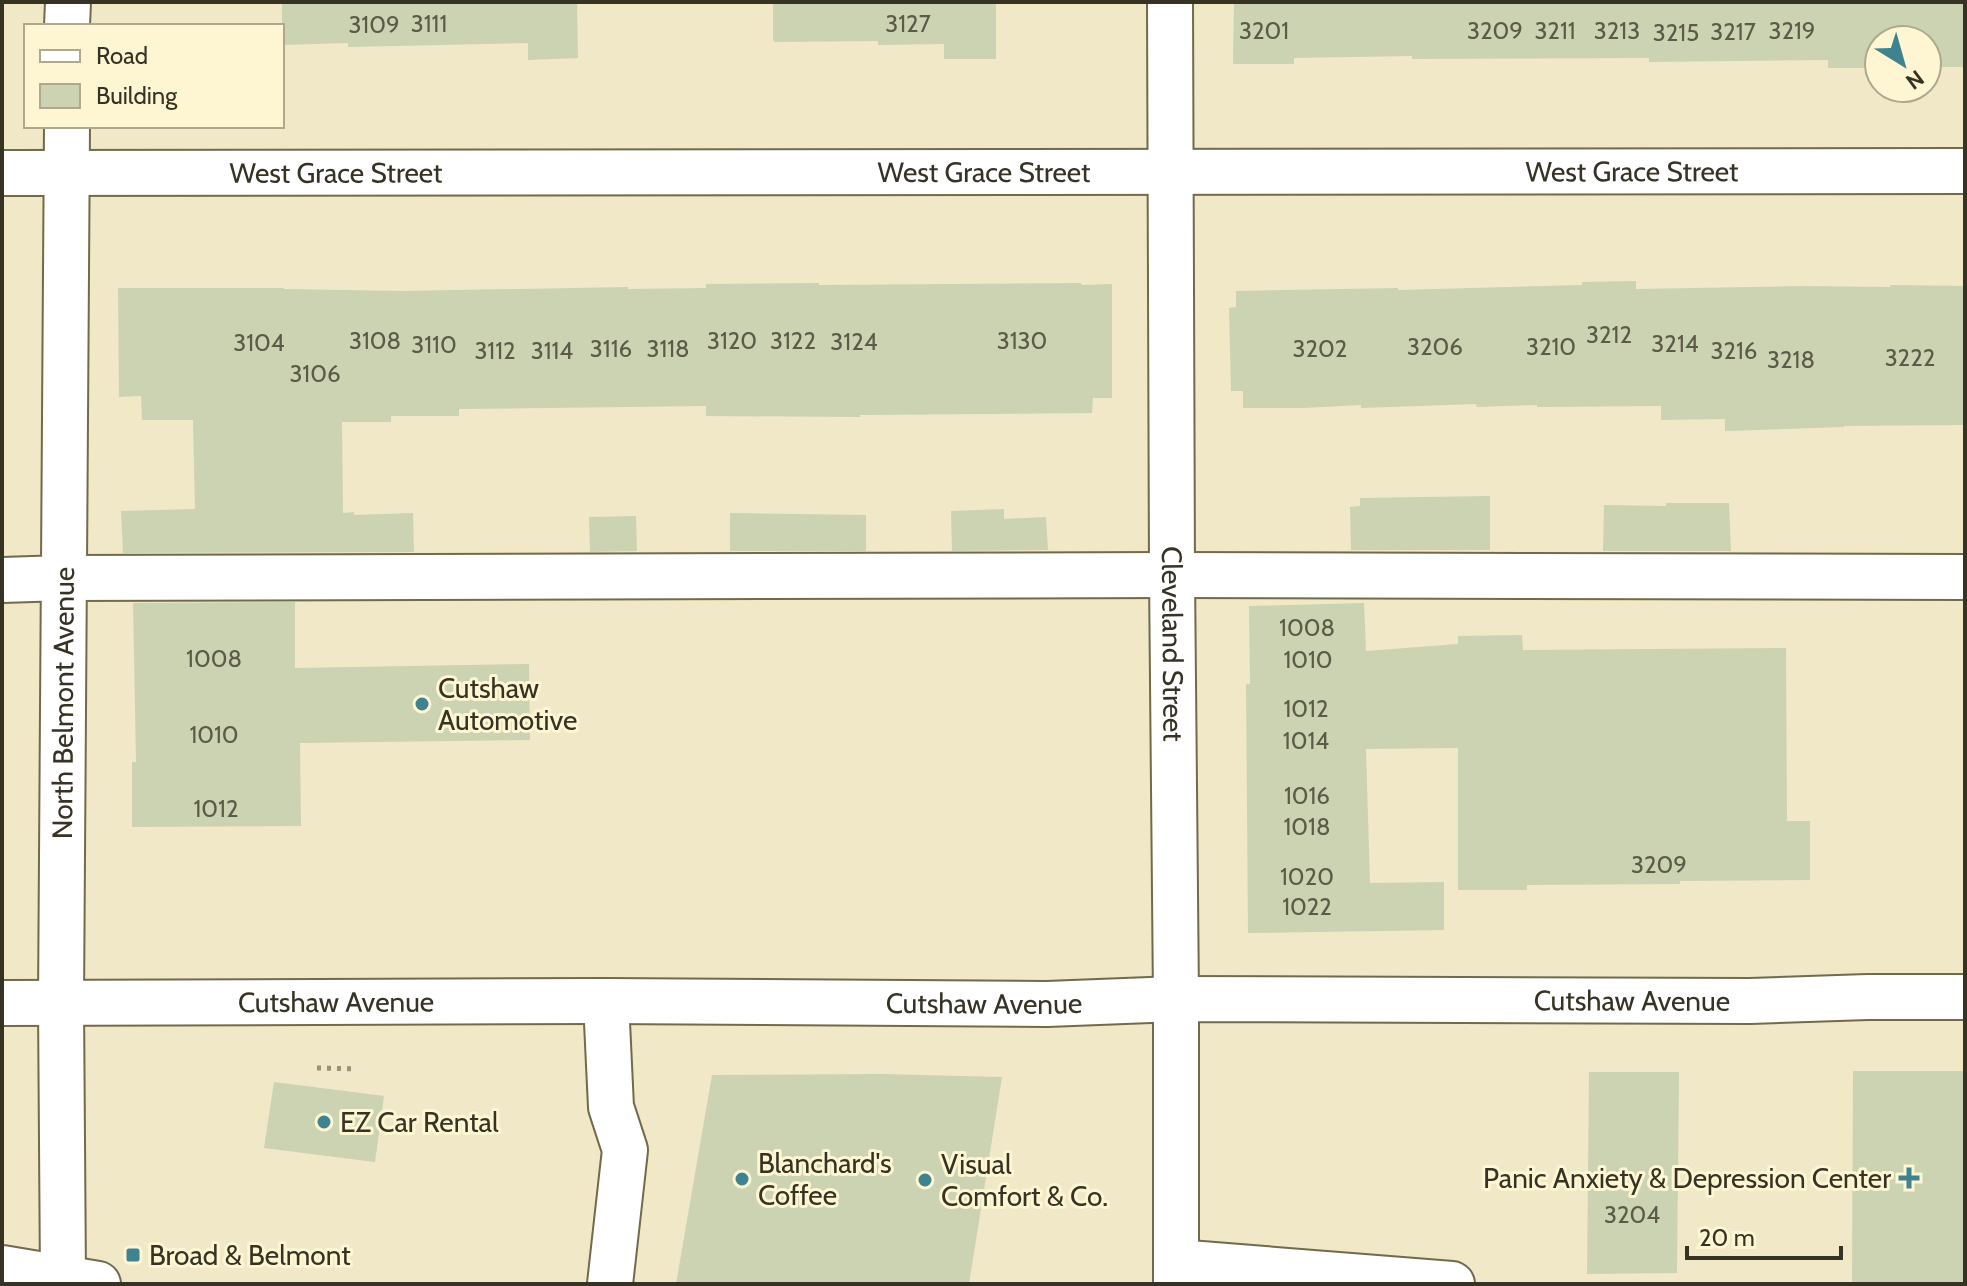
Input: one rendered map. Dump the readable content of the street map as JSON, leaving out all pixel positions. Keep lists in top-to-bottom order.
{
  "streets": {
    "street": [
      "West Grace Street",
      "Cleveland Street",
      "North Belmont Avenue",
      "Cutshaw Avenue"
    ]
  },
  "crossings": [
    ["West Grace Street", "Cleveland Street"],
    ["West Grace Street", "North Belmont Avenue"],
    ["Cleveland Street", "Cutshaw Avenue"],
    ["North Belmont Avenue", "Cutshaw Avenue"]
  ],
  "places": {
    "other": [
      "Cutshaw Automotive",
      "EZ Car Rental",
      "Blanchard's Coffee",
      "Visual Comfort & Co."
    ],
    "health": ["Panic Anxiety & Depression Center"],
    "transit": ["Broad & Belmont"]
  },
  "house_numbers": [
    "3111",
    "3127",
    "3109",
    "3201",
    "3209",
    "3211",
    "3213",
    "3219",
    "3217",
    "3215",
    "3212",
    "3108",
    "3120",
    "3122",
    "3130",
    "3124",
    "3104",
    "3214",
    "3110",
    "3206",
    "3210",
    "3116",
    "3118",
    "3202",
    "3112",
    "3114",
    "3216",
    "3222",
    "3218",
    "3106",
    "1008",
    "1008",
    "1010",
    "1012",
    "1010",
    "1014",
    "1016",
    "1012",
    "1018",
    "3209",
    "1020",
    "1022",
    "3204"
  ],
  "legend": ["Road", "Building"],
  "scale_bar": "20 m",
  "north": "bottom right"
}
